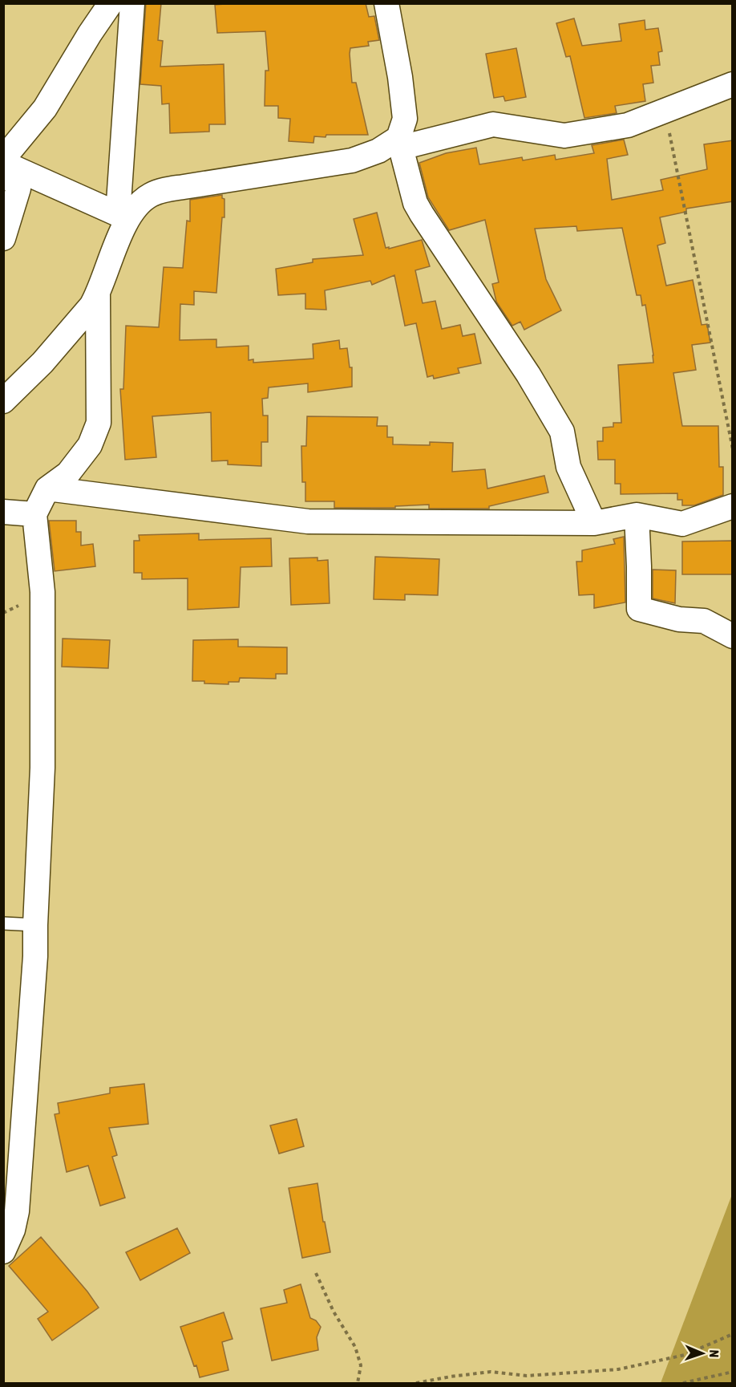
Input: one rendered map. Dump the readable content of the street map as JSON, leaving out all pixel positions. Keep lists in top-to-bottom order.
{
  "north": "right"
}
